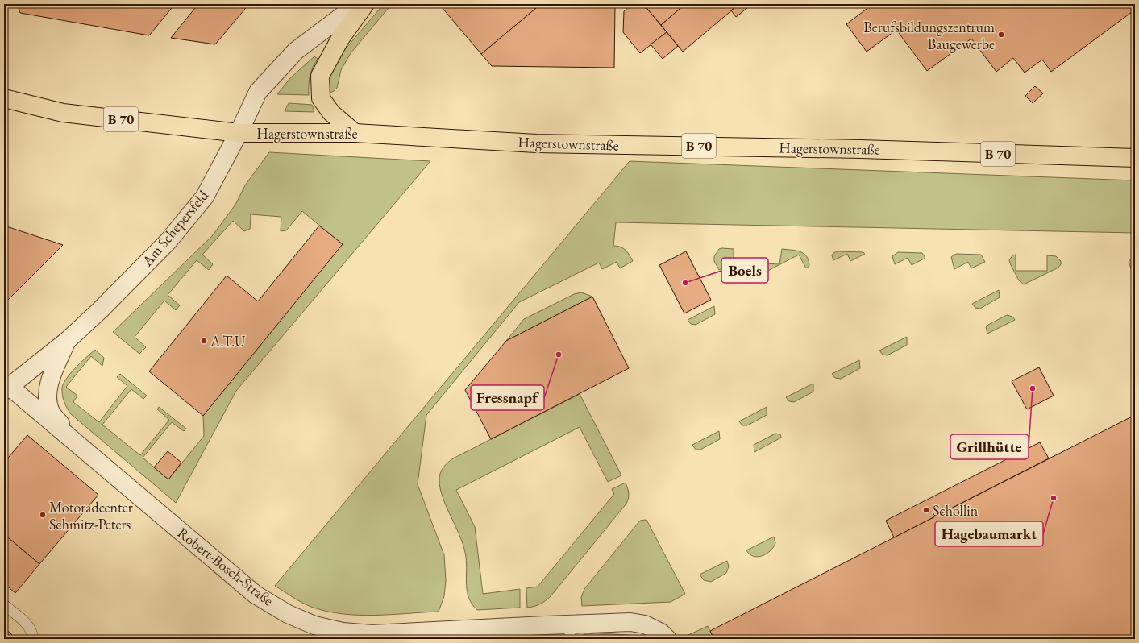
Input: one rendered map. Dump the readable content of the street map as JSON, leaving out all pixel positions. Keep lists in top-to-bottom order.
{
  "streets": {
    "main road": ["B 70", "Hagerstownstraße"],
    "street": ["Am Schepersfeld", "Robert-Bosch-Straße"]
  },
  "crossings": [
    ["Hagerstownstraße", "Am Schepersfeld"],
    ["Am Schepersfeld", "Robert-Bosch-Straße"]
  ],
  "places": [
    "Berufsbildungszentrum Baugewerbe",
    "Boels",
    "A.T.U",
    "Fressnapf",
    "Grillhütte",
    "Hagebaumarkt",
    "Schollin",
    "Motoradcenter Schmitz-Peters"
  ]
}
